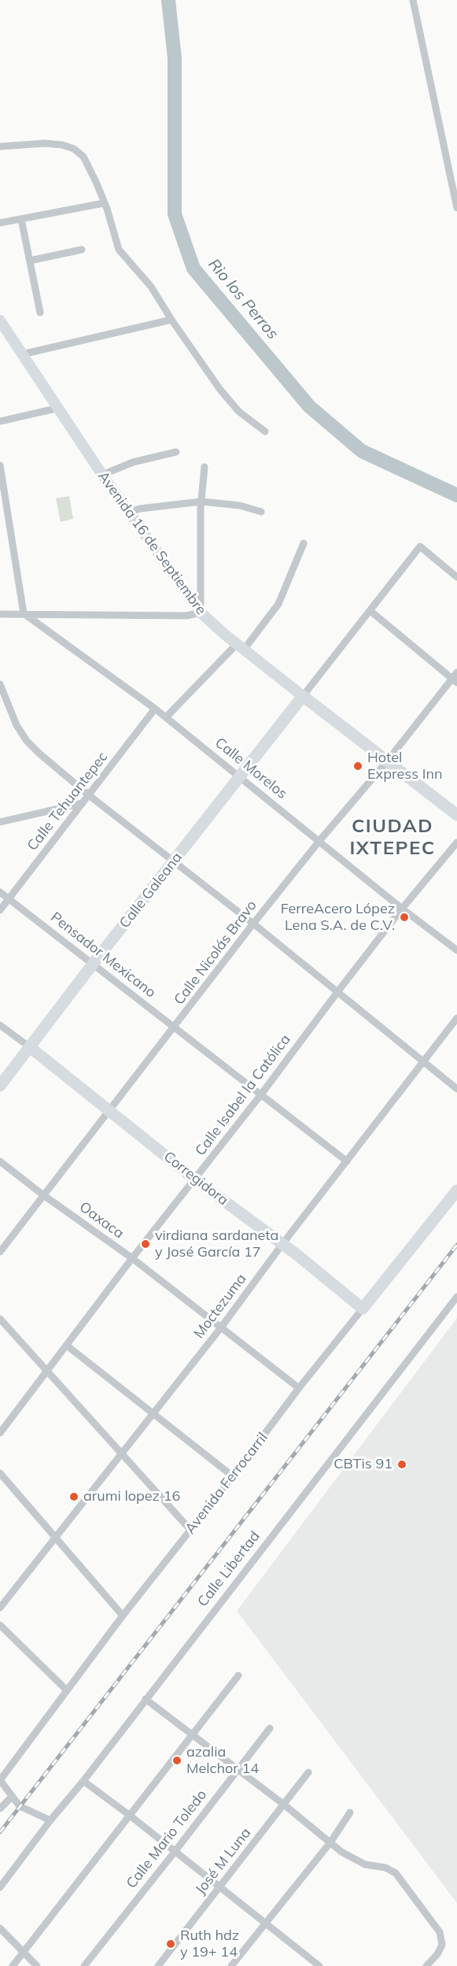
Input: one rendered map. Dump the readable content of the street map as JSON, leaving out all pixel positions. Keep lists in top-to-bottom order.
{
  "streets": {
    "main road": [
      "Avenida 16 de Septiembre",
      "Calle Galeana",
      "Corregidora",
      "Avenida Ferrocarril"
    ],
    "street": [
      "Calle Morelos",
      "Calle Tehuantepec",
      "Calle Nicolás Bravo",
      "Pensador Mexicano",
      "Calle Isabel la Católica",
      "Oaxaca",
      "Moctezuma",
      "Calle Libertad",
      "Calle Mario Toledo",
      "José M Luna"
    ]
  },
  "crossings": [
    ["Avenida 16 de Septiembre", "Calle Galeana"],
    ["Avenida 16 de Septiembre", "Calle Nicolás Bravo"],
    ["Calle Morelos", "Calle Tehuantepec"],
    ["Calle Morelos", "Calle Galeana"],
    ["Calle Morelos", "Calle Nicolás Bravo"],
    ["Calle Morelos", "Calle Isabel la Católica"],
    ["Calle Tehuantepec", "Pensador Mexicano"],
    ["Calle Galeana", "Pensador Mexicano"],
    ["Calle Galeana", "Corregidora"],
    ["Calle Nicolás Bravo", "Pensador Mexicano"],
    ["Calle Nicolás Bravo", "Corregidora"],
    ["Calle Nicolás Bravo", "Oaxaca"],
    ["Pensador Mexicano", "Calle Isabel la Católica"],
    ["Pensador Mexicano", "Moctezuma"],
    ["Calle Isabel la Católica", "Corregidora"],
    ["Calle Isabel la Católica", "Oaxaca"],
    ["Corregidora", "Moctezuma"],
    ["Corregidora", "Avenida Ferrocarril"],
    ["Oaxaca", "Moctezuma"],
    ["Oaxaca", "Avenida Ferrocarril"]
  ],
  "districts": ["CIUDAD IXTEPEC"],
  "water": ["Rio los Perros"],
  "places": [
    "Hotel Express Inn",
    "FerreAcero López Lena S.A. de C.V.",
    "virdiana sardaneta y José García 17",
    "CBTis 91",
    "arumi lopez 16",
    "azalia Melchor 14",
    "Ruth hdz y 19+ 14"
  ]
}
